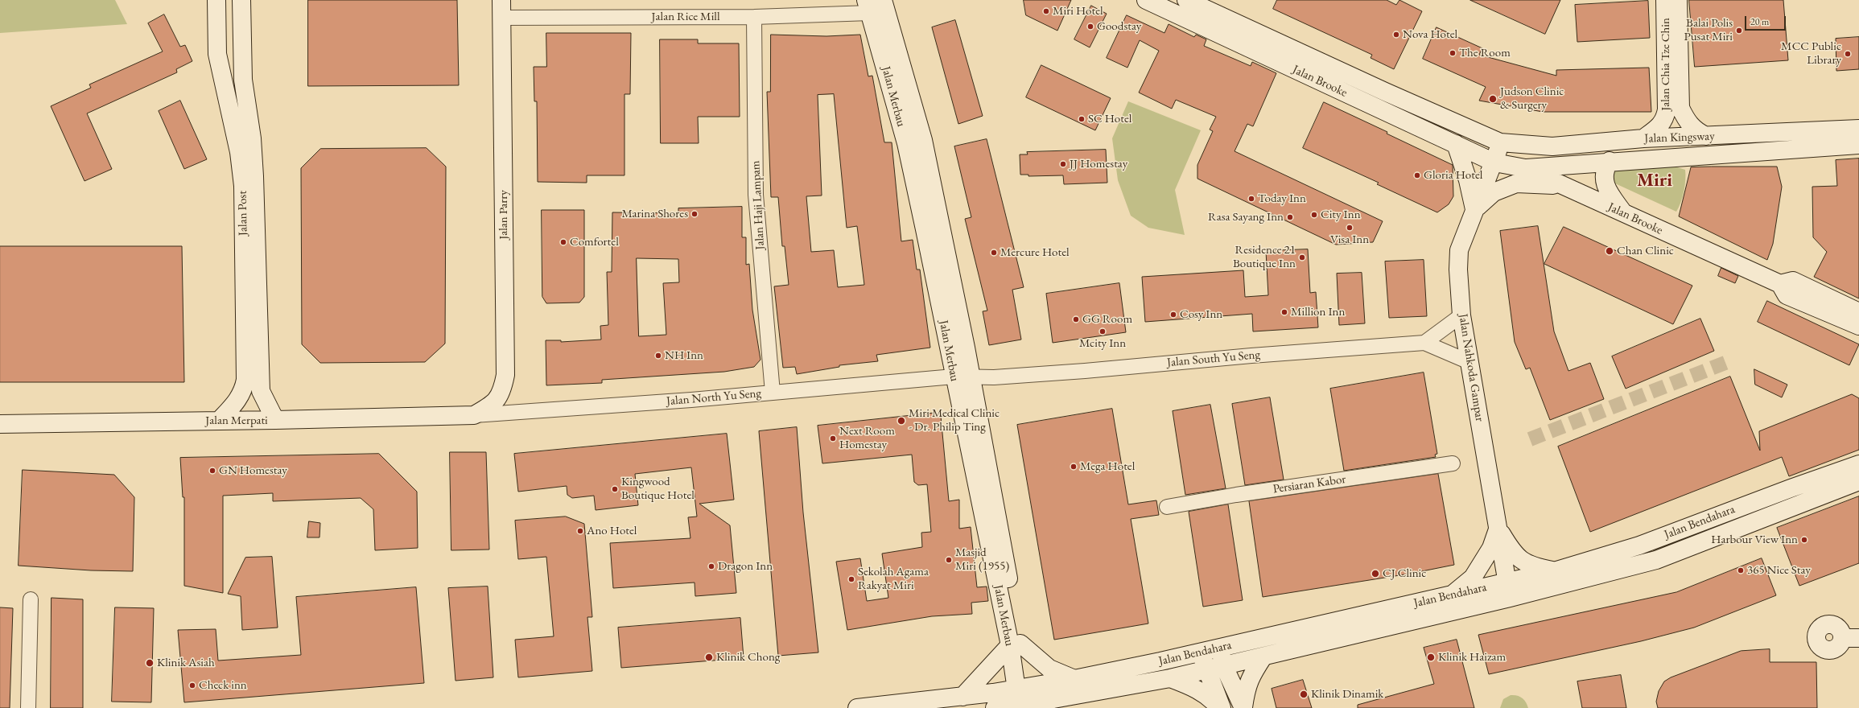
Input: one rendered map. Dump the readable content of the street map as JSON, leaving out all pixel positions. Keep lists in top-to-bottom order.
{
  "streets": {
    "street": [
      "Jalan Rice Mill",
      "Jalan Chia Tze Chin",
      "Jalan Brooke",
      "Jalan Merbau",
      "Jalan Kingsway",
      "Jalan Haji Lampam",
      "Jalan Post",
      "Jalan Parry",
      "Jalan South Yu Seng",
      "Jalan Nahkoda Gampar",
      "Jalan North Yu Seng",
      "Jalan Merpati",
      "Persiaran Kabor",
      "Jalan Bendahara"
    ]
  },
  "crossings": [
    ["Jalan Rice Mill", "Jalan Merbau"],
    ["Jalan Rice Mill", "Jalan Haji Lampam"],
    ["Jalan Rice Mill", "Jalan Parry"],
    ["Jalan Chia Tze Chin", "Jalan Kingsway"],
    ["Jalan Brooke", "Jalan Kingsway"],
    ["Jalan Brooke", "Jalan Nahkoda Gampar"],
    ["Jalan Merbau", "Jalan South Yu Seng"],
    ["Jalan Merbau", "Jalan North Yu Seng"],
    ["Jalan Merbau", "Jalan Bendahara"],
    ["Jalan Kingsway", "Jalan Nahkoda Gampar"],
    ["Jalan Haji Lampam", "Jalan North Yu Seng"],
    ["Jalan Post", "Jalan Merpati"],
    ["Jalan Parry", "Jalan North Yu Seng"],
    ["Jalan Parry", "Jalan Merpati"],
    ["Jalan South Yu Seng", "Jalan Nahkoda Gampar"],
    ["Jalan South Yu Seng", "Jalan North Yu Seng"],
    ["Jalan Nahkoda Gampar", "Jalan Bendahara"],
    ["Jalan North Yu Seng", "Jalan Merpati"]
  ],
  "districts": ["Miri"],
  "places": [
    "Miri Hotel",
    "Goodstay",
    "Balai Polis Pusat Miri",
    "Nova Hotel",
    "The Room",
    "MCC Public Library",
    "Judson Clinic & Surgery",
    "SC Hotel",
    "JJ Homestay",
    "Gloria Hotel",
    "Today Inn",
    "Marina Shores",
    "City Inn",
    "Rasa Sayang Inn",
    "Visa Inn",
    "Comfortel",
    "Chan Clinic",
    "Mercure Hotel",
    "Residence 21 Boutique Inn",
    "Million Inn",
    "Cosy Inn",
    "GG Room",
    "Mcity Inn",
    "NH Inn",
    "Miri Medical Clinic - Dr. Philip Ting",
    "Next Room Homestay",
    "Mega Hotel",
    "GN Homestay",
    "Kingwood Boutique Hotel",
    "Ano Hotel",
    "Harbour View Inn",
    "Masjid Miri (1955)",
    "Dragon Inn",
    "365 Nice Stay",
    "CJ Clinic",
    "Sekolah Agama Rakyat Miri",
    "Klinik Chong",
    "Klinik Haizam",
    "Klinik Asiah",
    "Check inn",
    "Klinik Dinamik"
  ],
  "scale_bar": "20 m"
}
